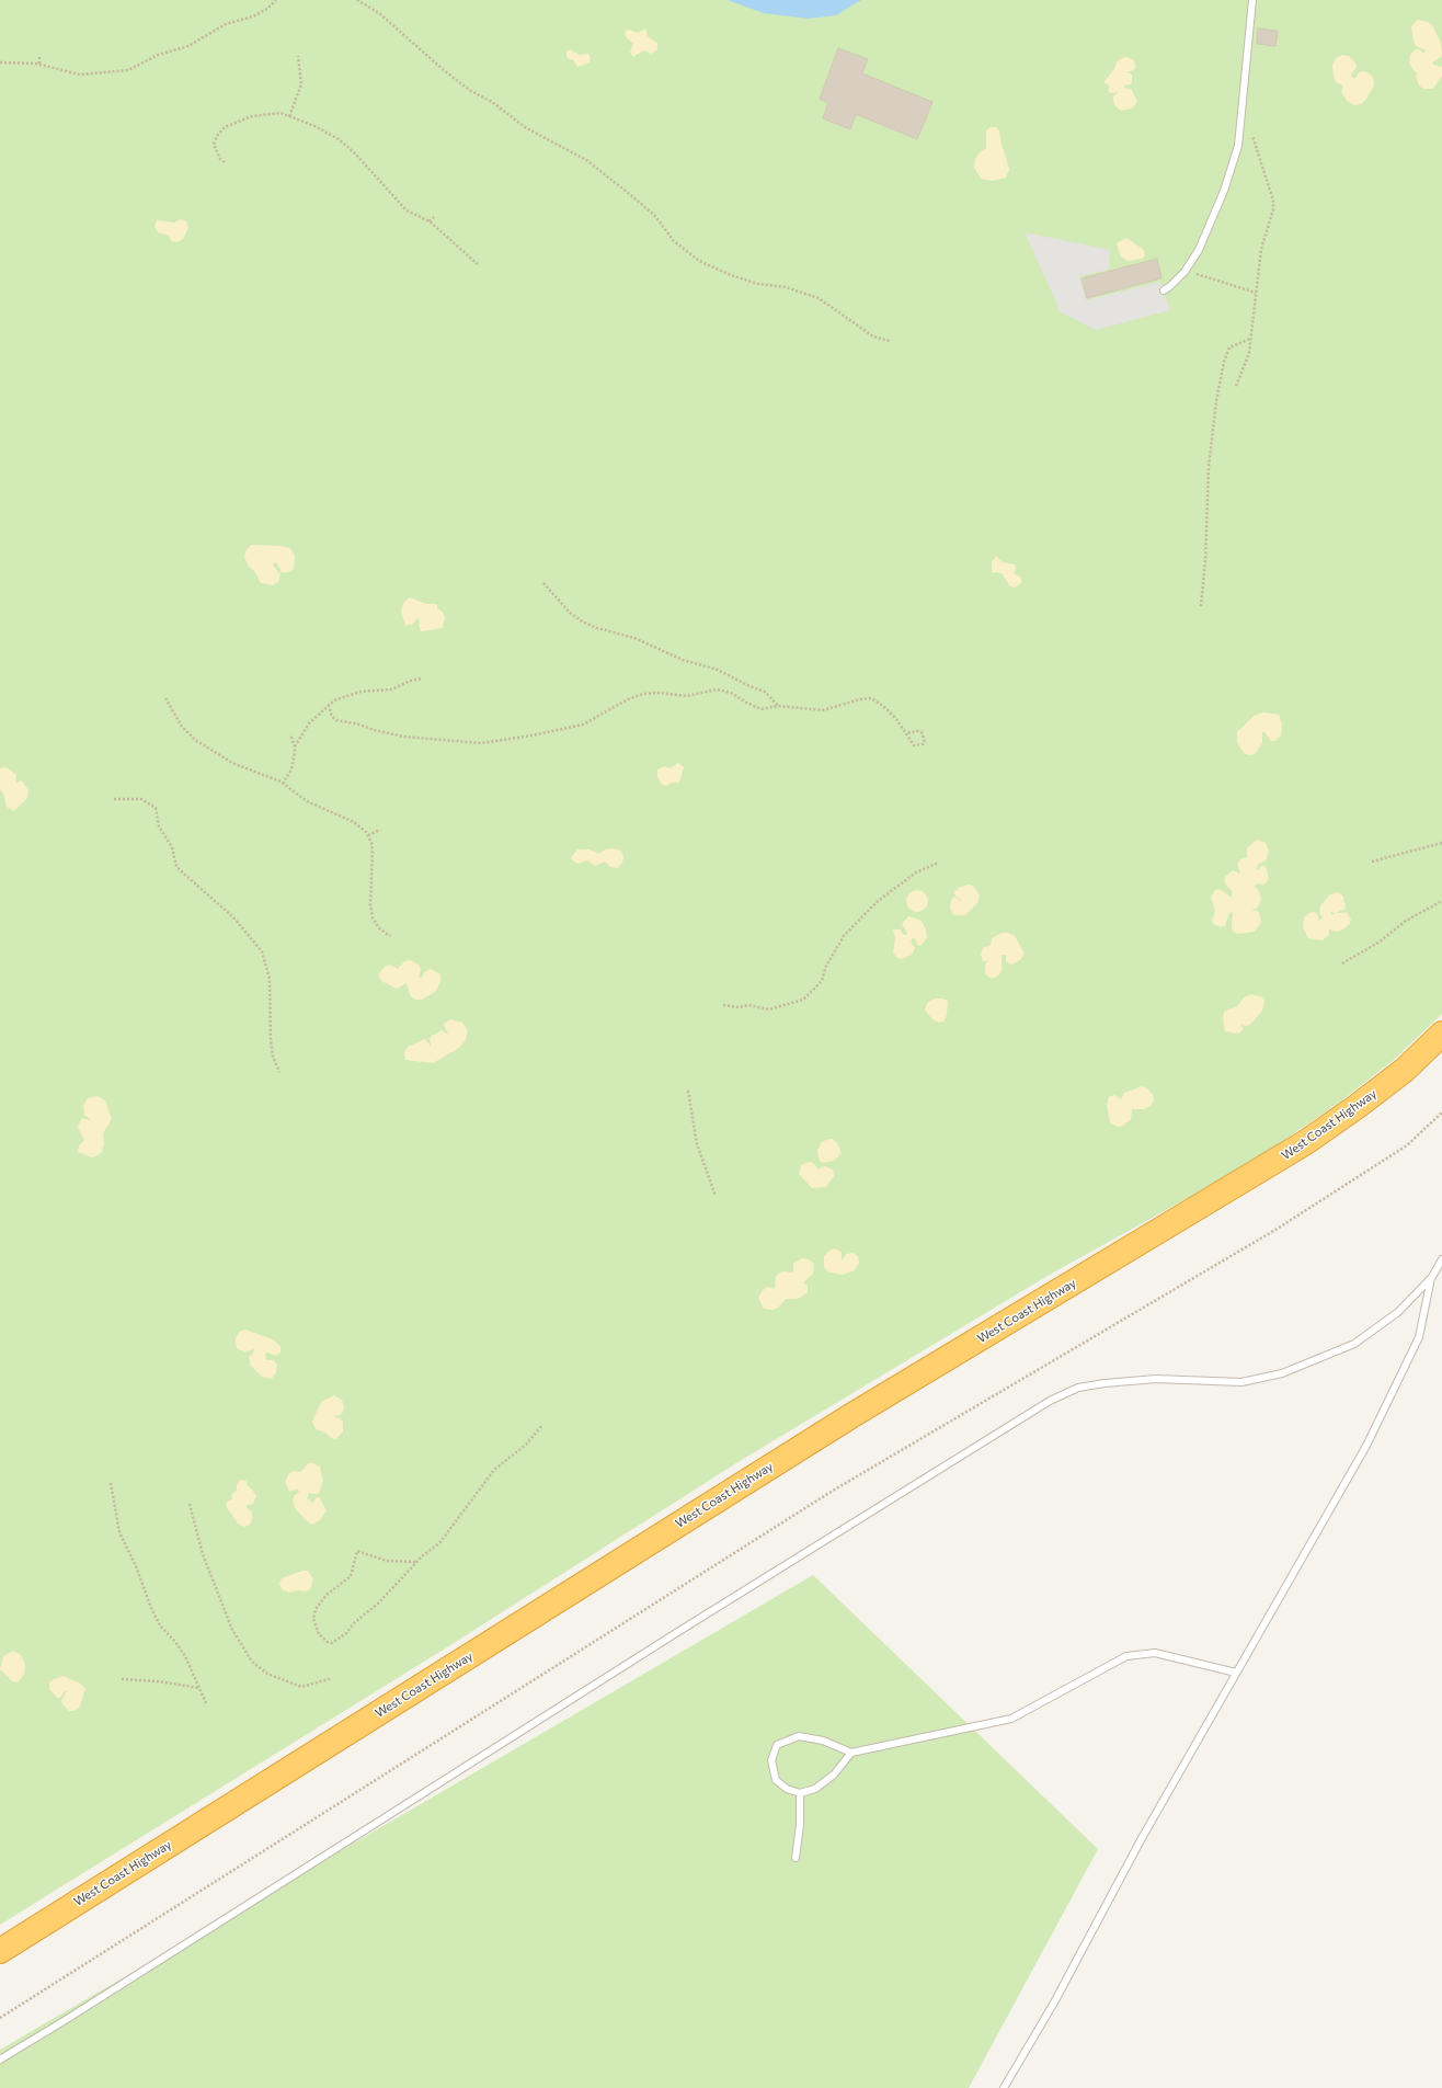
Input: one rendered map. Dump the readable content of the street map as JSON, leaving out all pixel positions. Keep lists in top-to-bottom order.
{
  "streets": {
    "highway": ["West Coast Highway"]
  }
}
